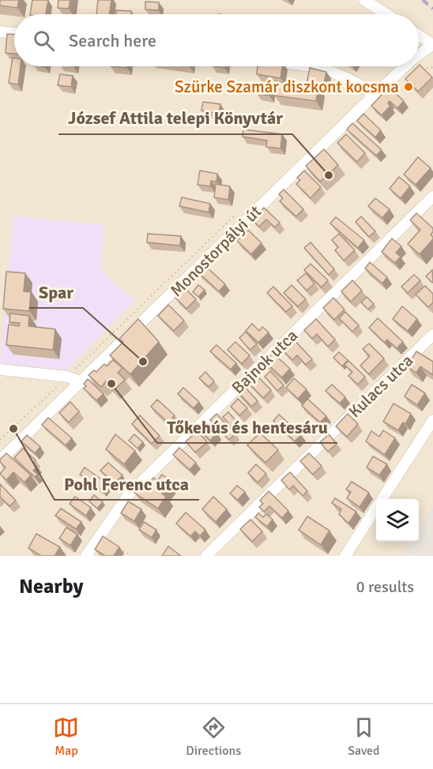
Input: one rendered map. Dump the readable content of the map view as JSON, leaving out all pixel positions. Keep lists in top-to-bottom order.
{
  "streets": {
    "street": ["Monostorpályi út", "Bajnok utca", "Kulacs utca"]
  },
  "places": [
    "Szürke Szamár diszkont kocsma",
    "József Attila telepi Könyvtár",
    "Spar",
    "Tőkehús és hentesáru",
    "Pohl Ferenc utca"
  ],
  "page": {
    "search": "Search here",
    "heading": ["Nearby", "0 results"],
    "nav": ["Map", "Directions", "Saved"]
  }
}
